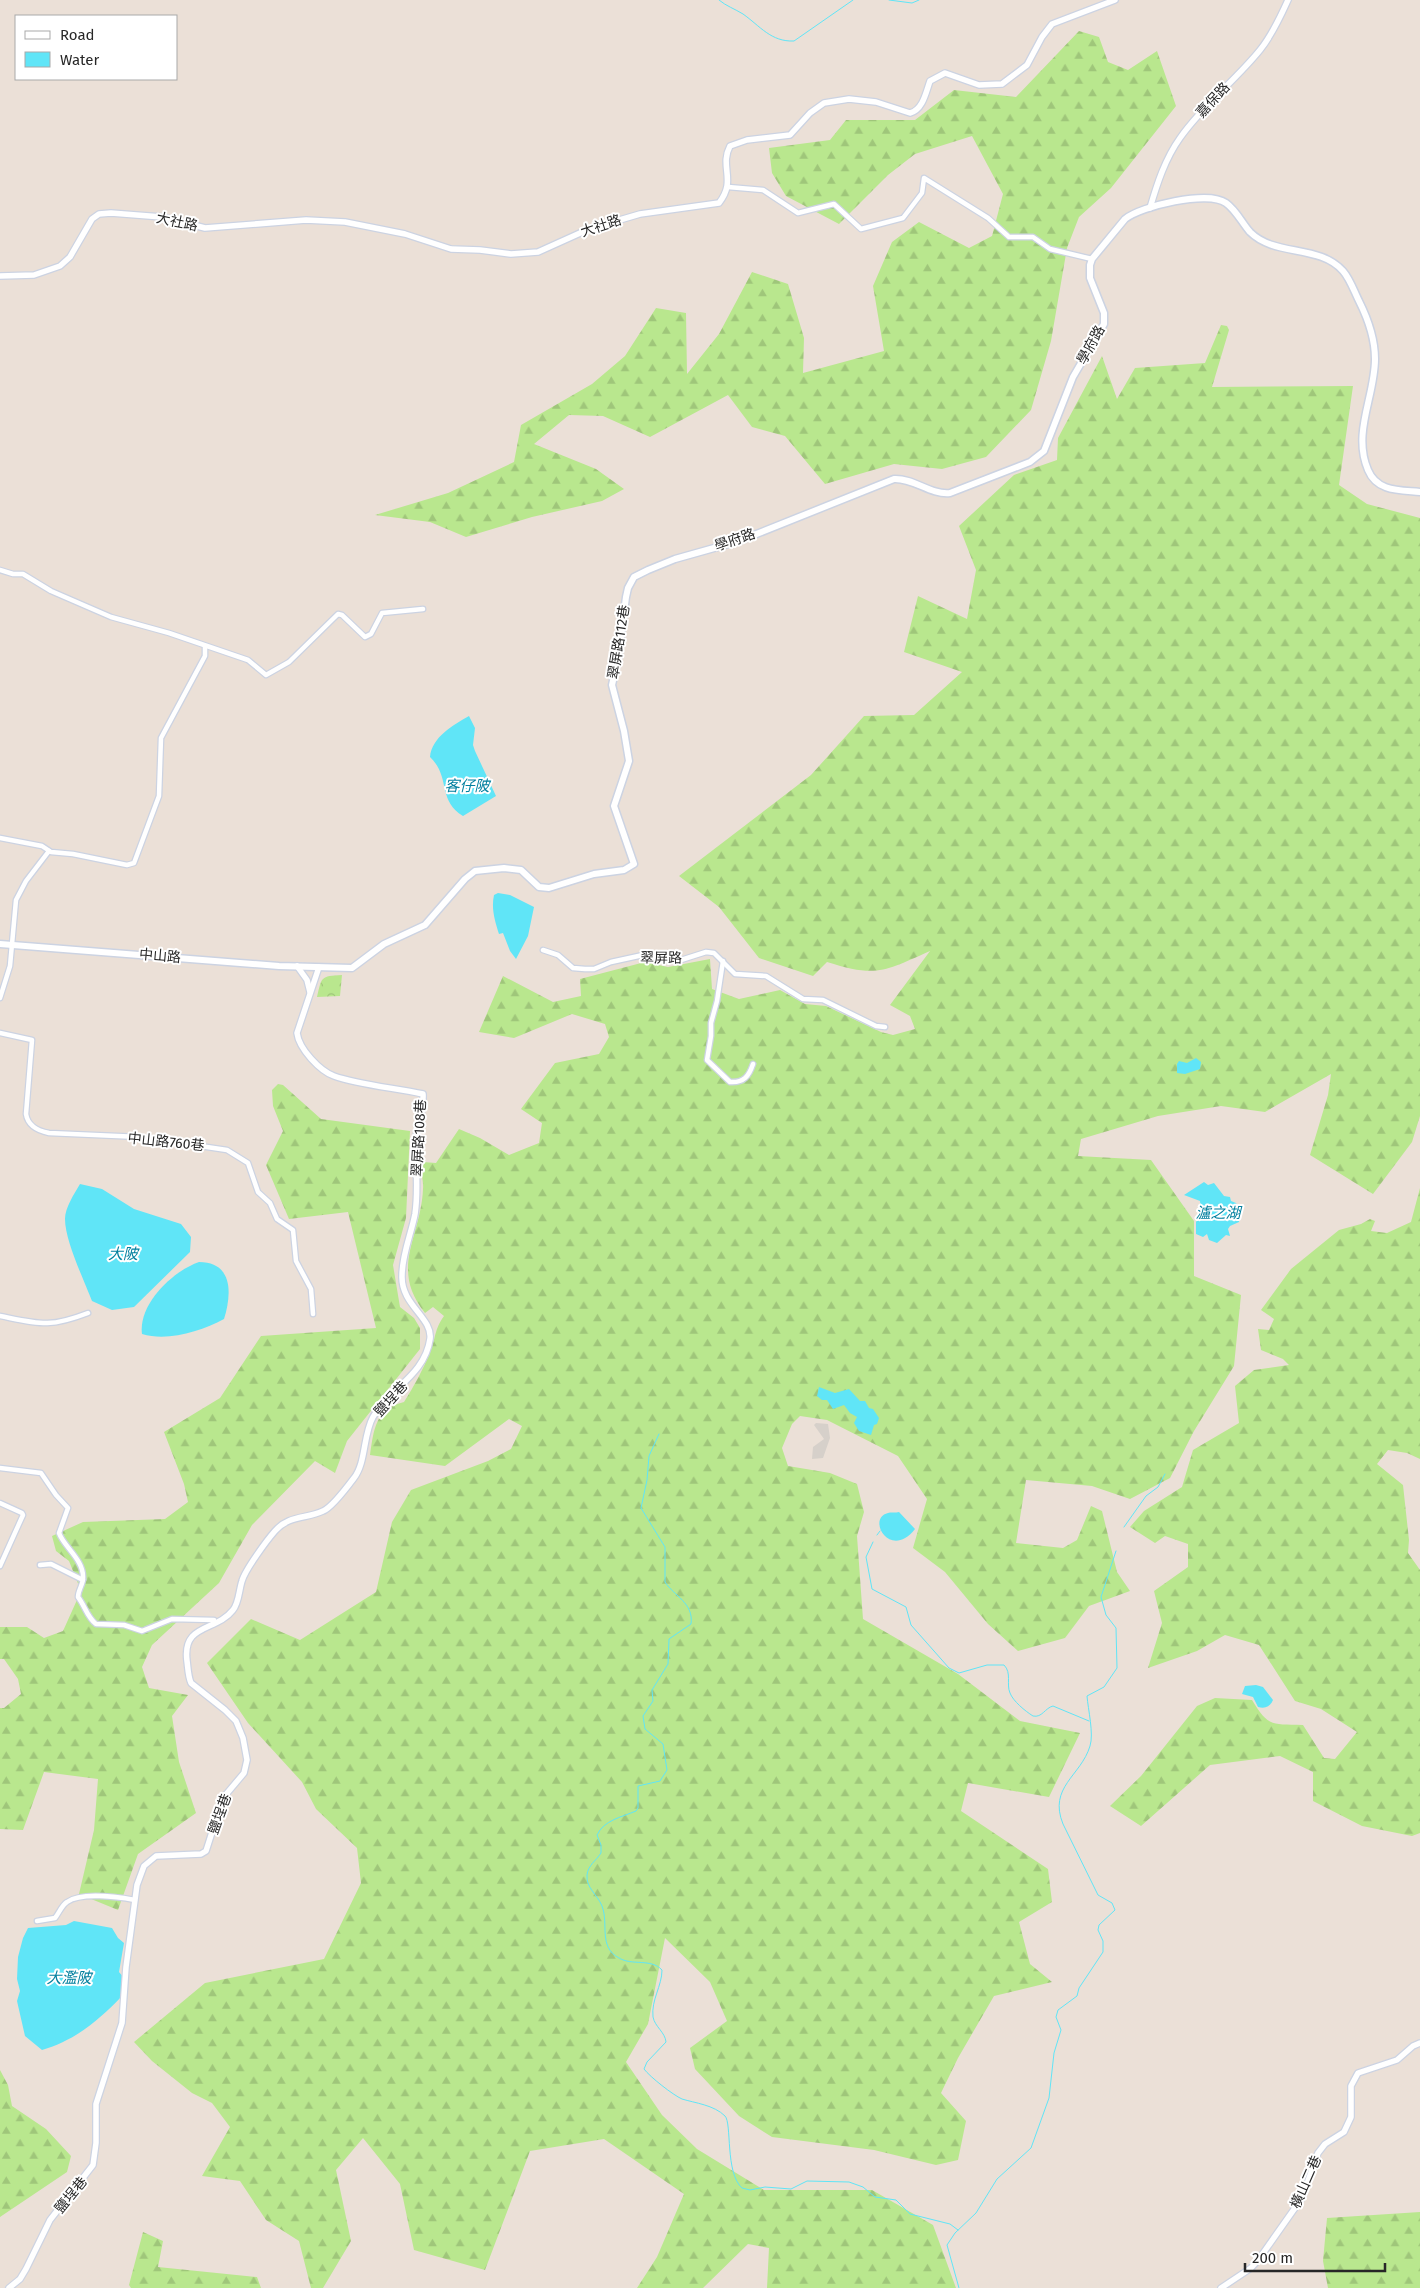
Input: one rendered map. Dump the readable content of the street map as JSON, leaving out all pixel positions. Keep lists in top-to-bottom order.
{
  "streets": {
    "main road": ["學府路", "翠屏路112巷", "中山路"],
    "street": [
      "嘉保路",
      "大社路",
      "翠屏路",
      "翠屏路108巷",
      "中山路760巷",
      "鹽埕巷",
      "橫山二巷"
    ]
  },
  "crossings": [
    ["學府路", "翠屏路112巷"],
    ["翠屏路112巷", "中山路"],
    ["翠屏路112巷", "翠屏路108巷"],
    ["中山路", "翠屏路108巷"],
    ["翠屏路108巷", "鹽埕巷"]
  ],
  "water": [
    "客仔陂",
    "瀘之湖",
    "大陂",
    "大濫陂"
  ],
  "legend": ["Road", "Water"],
  "scale_bar": "200 m"
}
